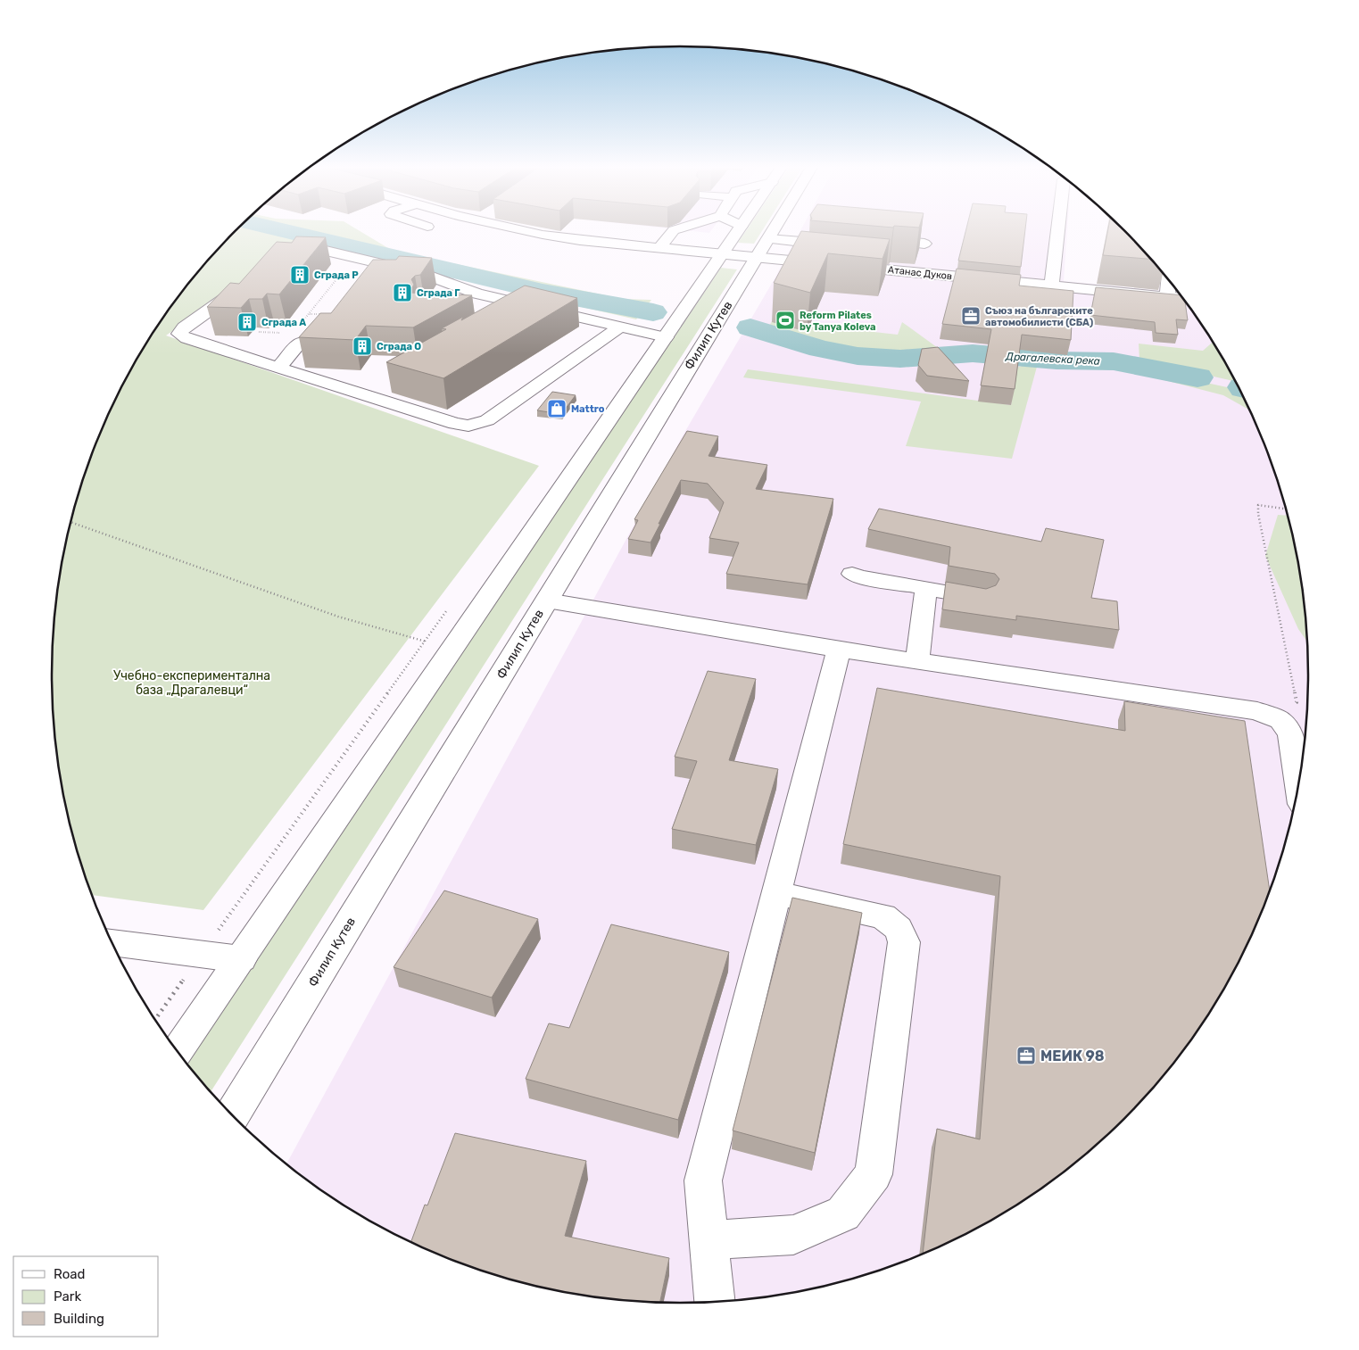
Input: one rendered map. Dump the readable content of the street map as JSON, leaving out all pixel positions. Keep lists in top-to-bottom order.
{
  "streets": {
    "main road": ["Атанас Дуков", "Филип Кутев"]
  },
  "crossings": [
    ["Атанас Дуков", "Филип Кутев"]
  ],
  "water": ["Драгалевска река"],
  "parks": ["Учебно-експериментална база „Драгалевци“"],
  "places": {
    "building": [
      "Сграда Р",
      "Сграда Г",
      "Сграда А",
      "Сграда О"
    ],
    "office": ["Съюз на българските автомобилисти (СБА)", "МЕИК 98"],
    "sports": ["Reform Pilates by Tanya Koleva"],
    "shop": ["Mattro"]
  },
  "legend": ["Road", "Park", "Building"]
}
